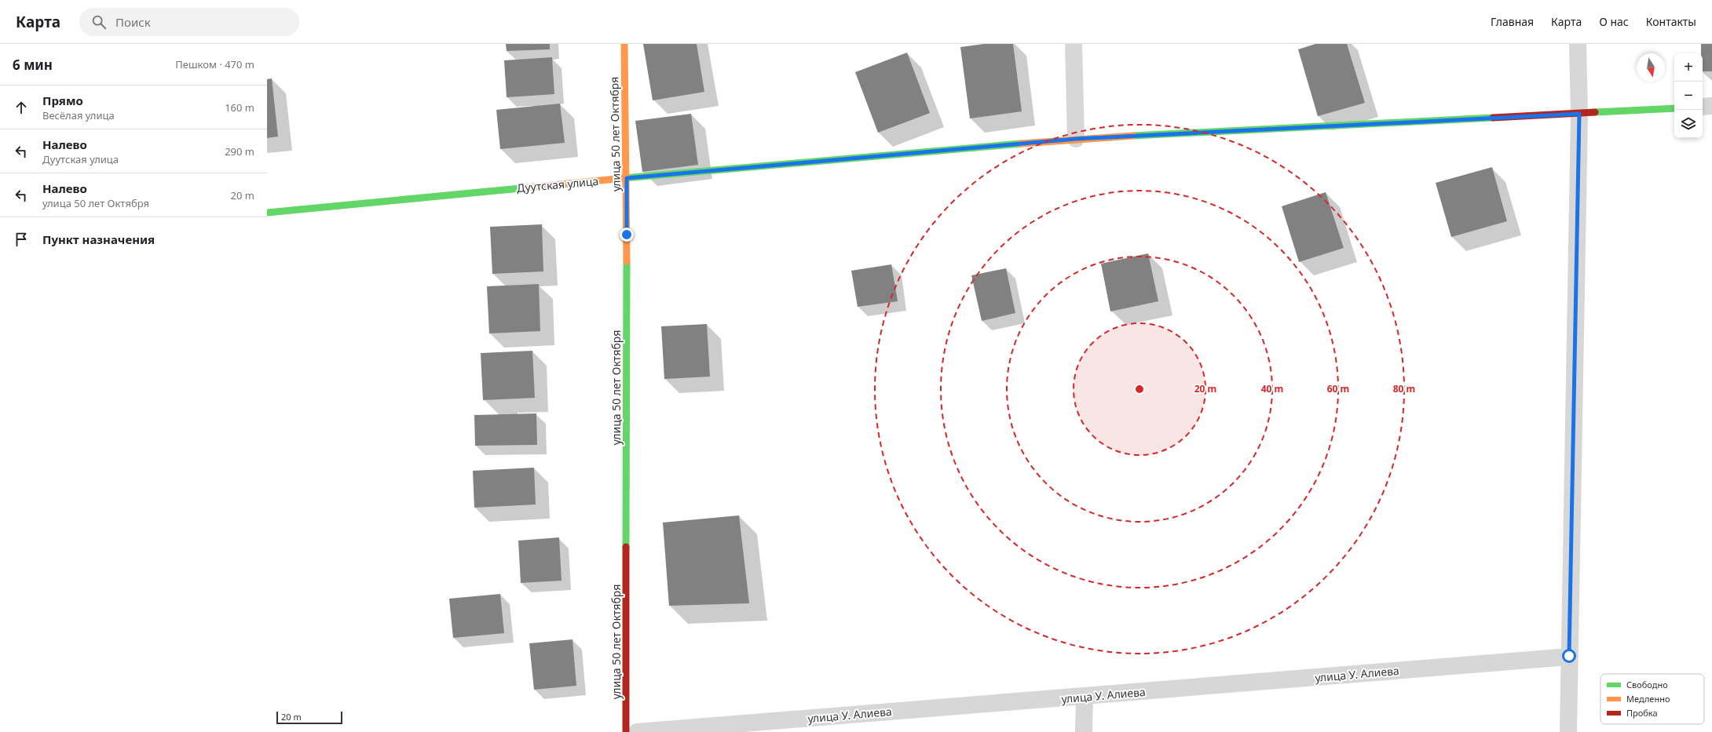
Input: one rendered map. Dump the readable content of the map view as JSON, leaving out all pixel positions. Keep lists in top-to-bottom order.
{
  "streets": {
    "street": ["улица 50 лет Октября", "Дуутская улица", "улица У. Алиева"]
  },
  "crossings": [
    ["улица 50 лет Октября", "Дуутская улица"]
  ],
  "legend": ["Свободно", "Медленно", "Пробка"],
  "scale_bar": "20 m",
  "north": "bottom",
  "page": {
    "header": "Карта",
    "search": "Поиск",
    "nav": [
      "Главная",
      "Карта",
      "О нас",
      "Контакты"
    ],
    "heading": ["6 мин", "Пешком · 470 m"],
    "map_buttons": ["+", "−"],
    "list": [
      ["Прямо", "Весёлая улица", "160 m"],
      ["Налево", "Дуутская улица", "290 m"],
      ["Налево", "улица 50 лет Октября", "20 m"],
      "Пункт назначения"
    ],
    "scale": "20 m"
  },
  "rings": [
    "20 m",
    "40 m",
    "60 m",
    "80 m"
  ]
}
